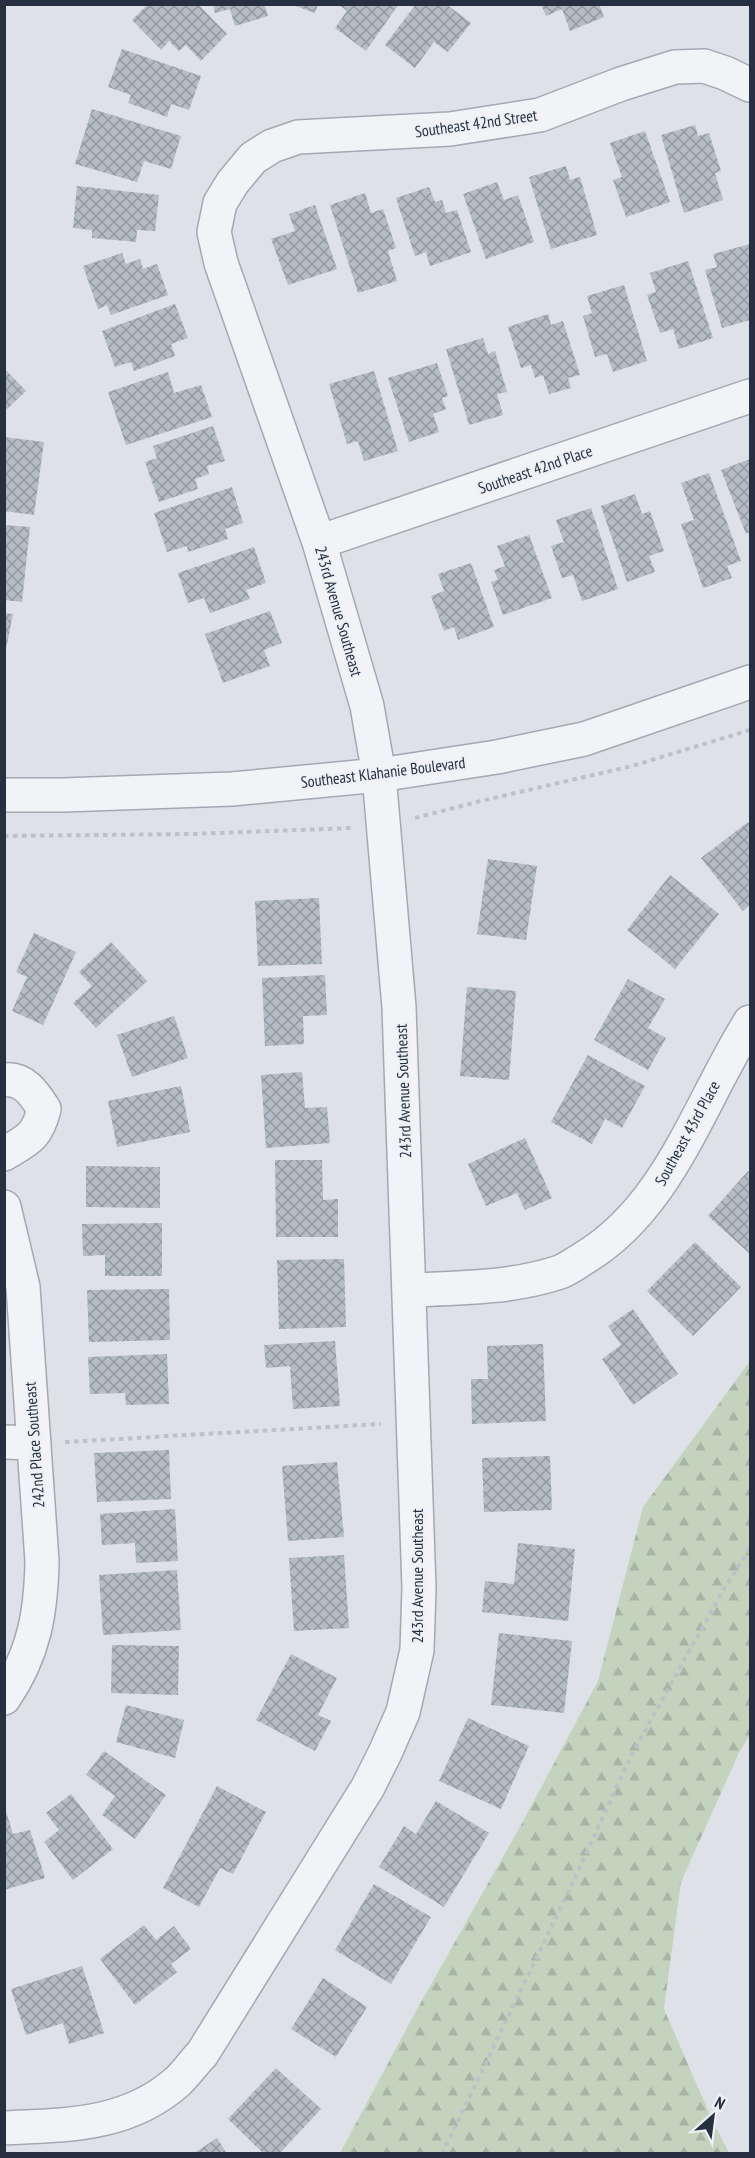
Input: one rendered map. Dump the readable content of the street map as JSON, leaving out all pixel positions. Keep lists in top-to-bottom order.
{
  "streets": {
    "street": [
      "Southeast 42nd Street",
      "Southeast 42nd Place",
      "243rd Avenue Southeast",
      "Southeast Klahanie Boulevard",
      "Southeast 43rd Place",
      "242nd Place Southeast"
    ]
  },
  "crossings": [
    ["Southeast 42nd Street", "243rd Avenue Southeast"],
    ["Southeast 42nd Place", "243rd Avenue Southeast"],
    ["243rd Avenue Southeast", "Southeast Klahanie Boulevard"],
    ["243rd Avenue Southeast", "Southeast 43rd Place"]
  ],
  "north": "top right"
}
